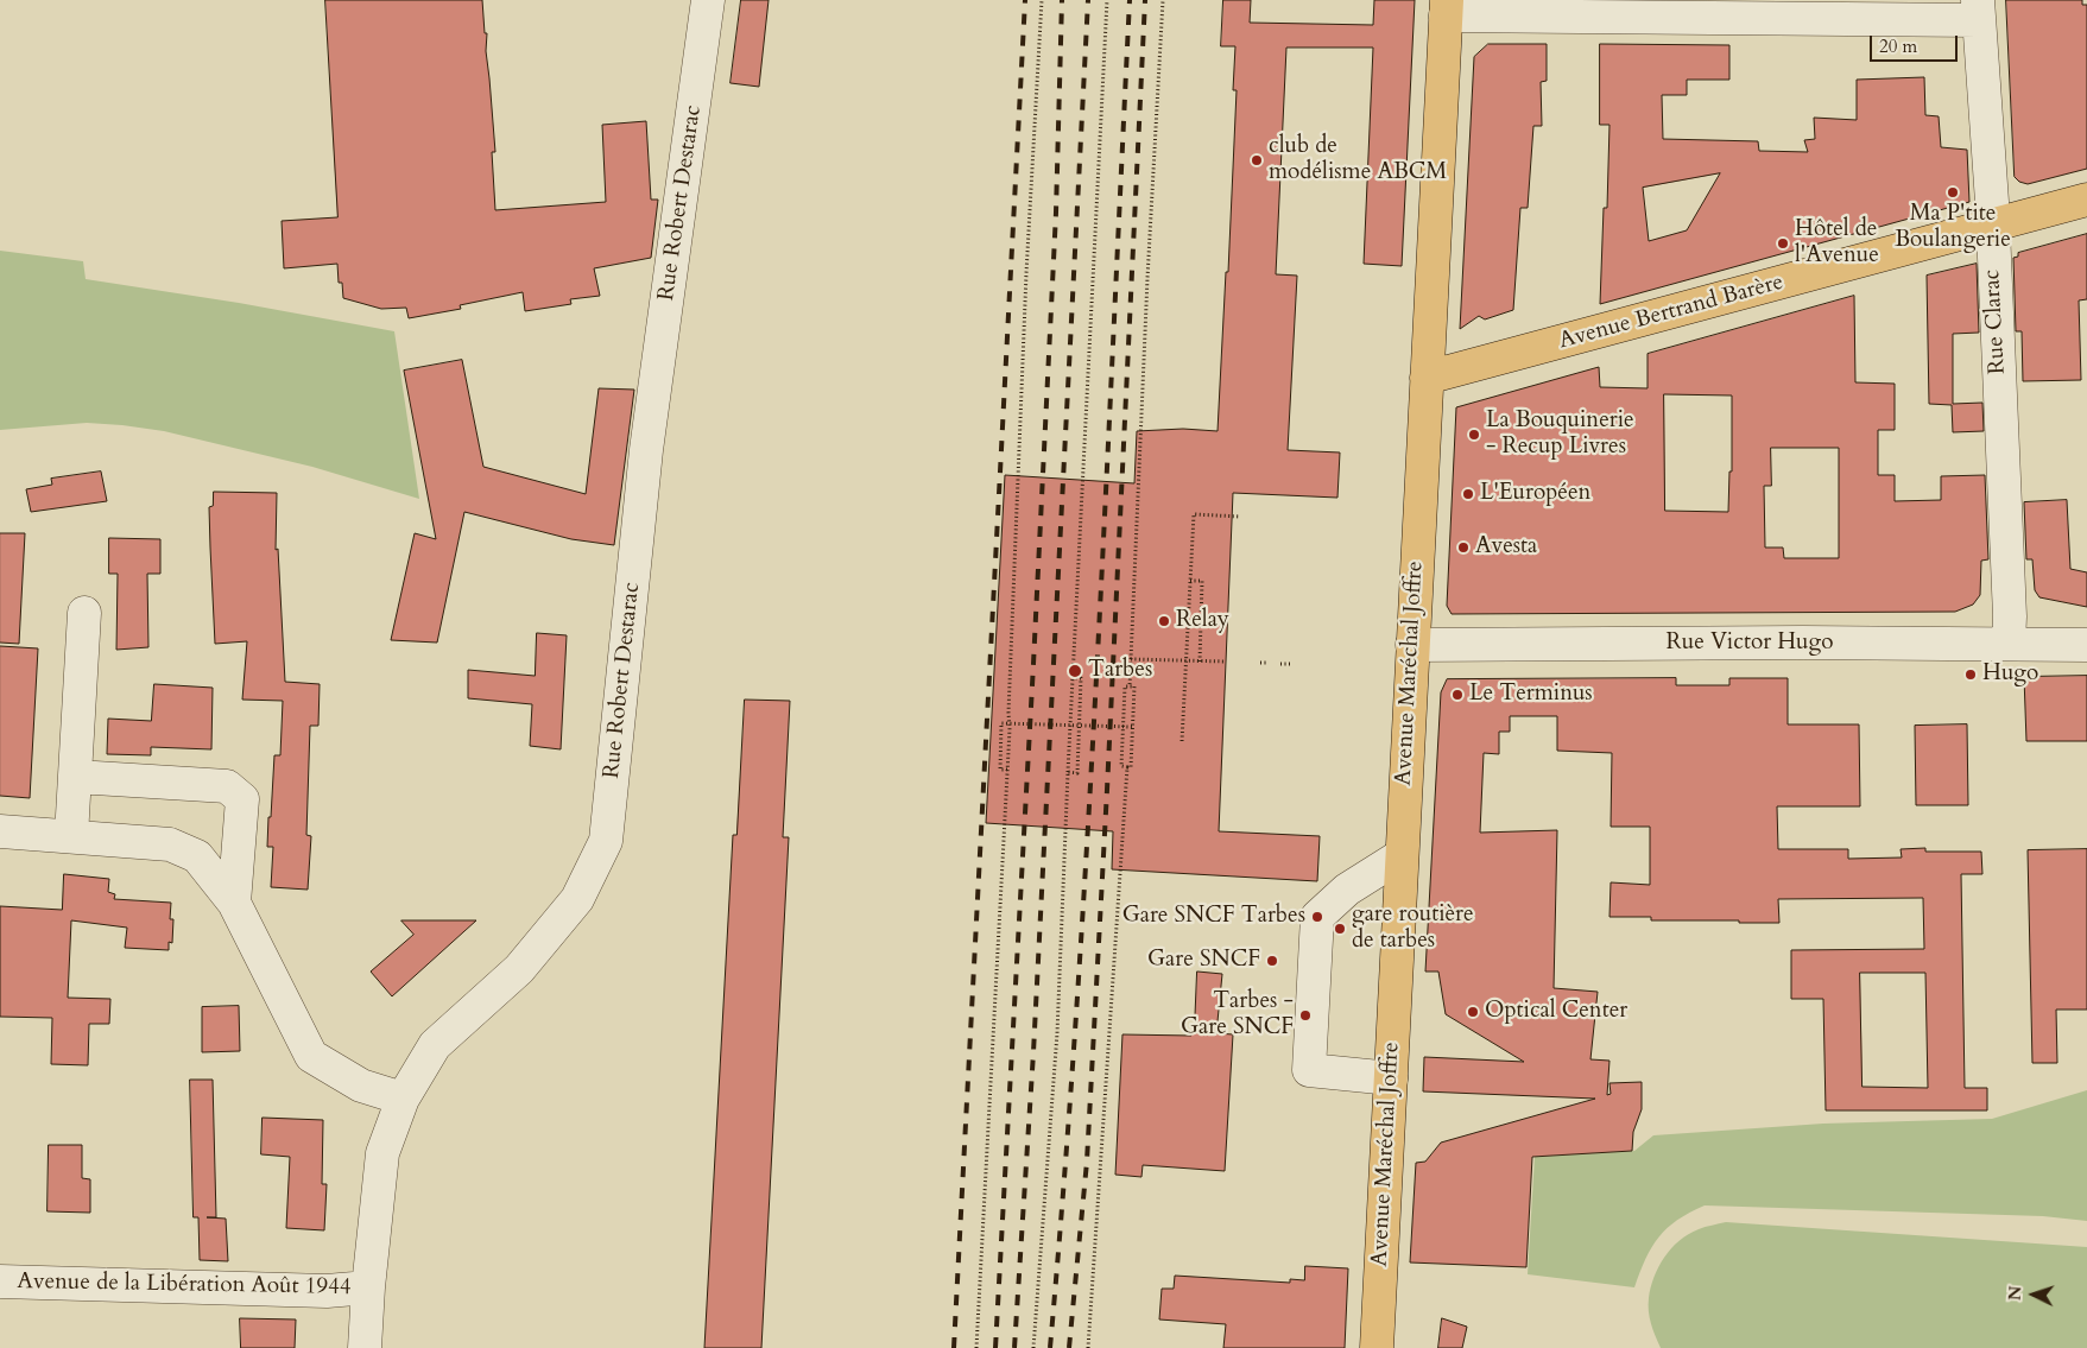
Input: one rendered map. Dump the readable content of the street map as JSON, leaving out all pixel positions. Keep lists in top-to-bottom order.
{
  "streets": {
    "main road": ["Avenue Bertrand Barère", "Avenue Maréchal Joffre"],
    "street": [
      "Rue Robert Destarac",
      "Rue Clarac",
      "Rue Victor Hugo",
      "Avenue de la Libération Août 1944"
    ]
  },
  "crossings": [
    ["Rue Robert Destarac", "Avenue de la Libération Août 1944"],
    ["Avenue Bertrand Barère", "Rue Clarac"],
    ["Avenue Bertrand Barère", "Avenue Maréchal Joffre"],
    ["Rue Clarac", "Rue Victor Hugo"],
    ["Rue Victor Hugo", "Avenue Maréchal Joffre"]
  ],
  "places": [
    "club de modélisme ABCM",
    "Ma P'tite Boulangerie",
    "Hôtel de l'Avenue",
    "La Bouquinerie - Recup Livres",
    "L'Européen",
    "Avesta",
    "Relay",
    "Tarbes",
    "Hugo",
    "Le Terminus",
    "Gare SNCF Tarbes",
    "gare routière de tarbes",
    "Gare SNCF",
    "Optical Center",
    "Tarbes - Gare SNCF"
  ],
  "scale_bar": "20 m",
  "north": "left"
}
